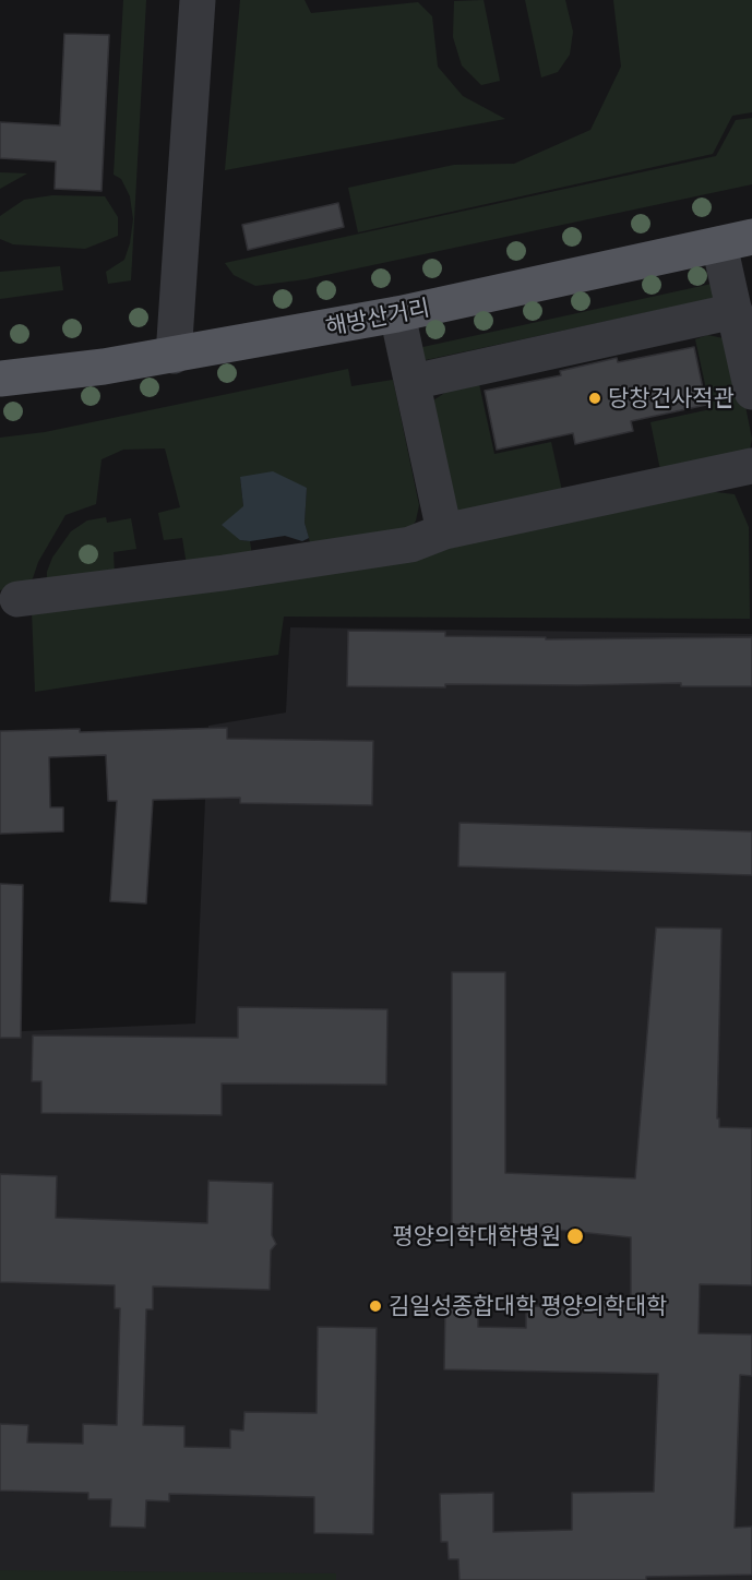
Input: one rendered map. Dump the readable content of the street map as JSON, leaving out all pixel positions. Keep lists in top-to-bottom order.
{
  "streets": {
    "main road": ["해방산거리"]
  },
  "places": ["당창건사적관", "평양의학대학병원", "김일성종합대학 평양의학대학"]
}
